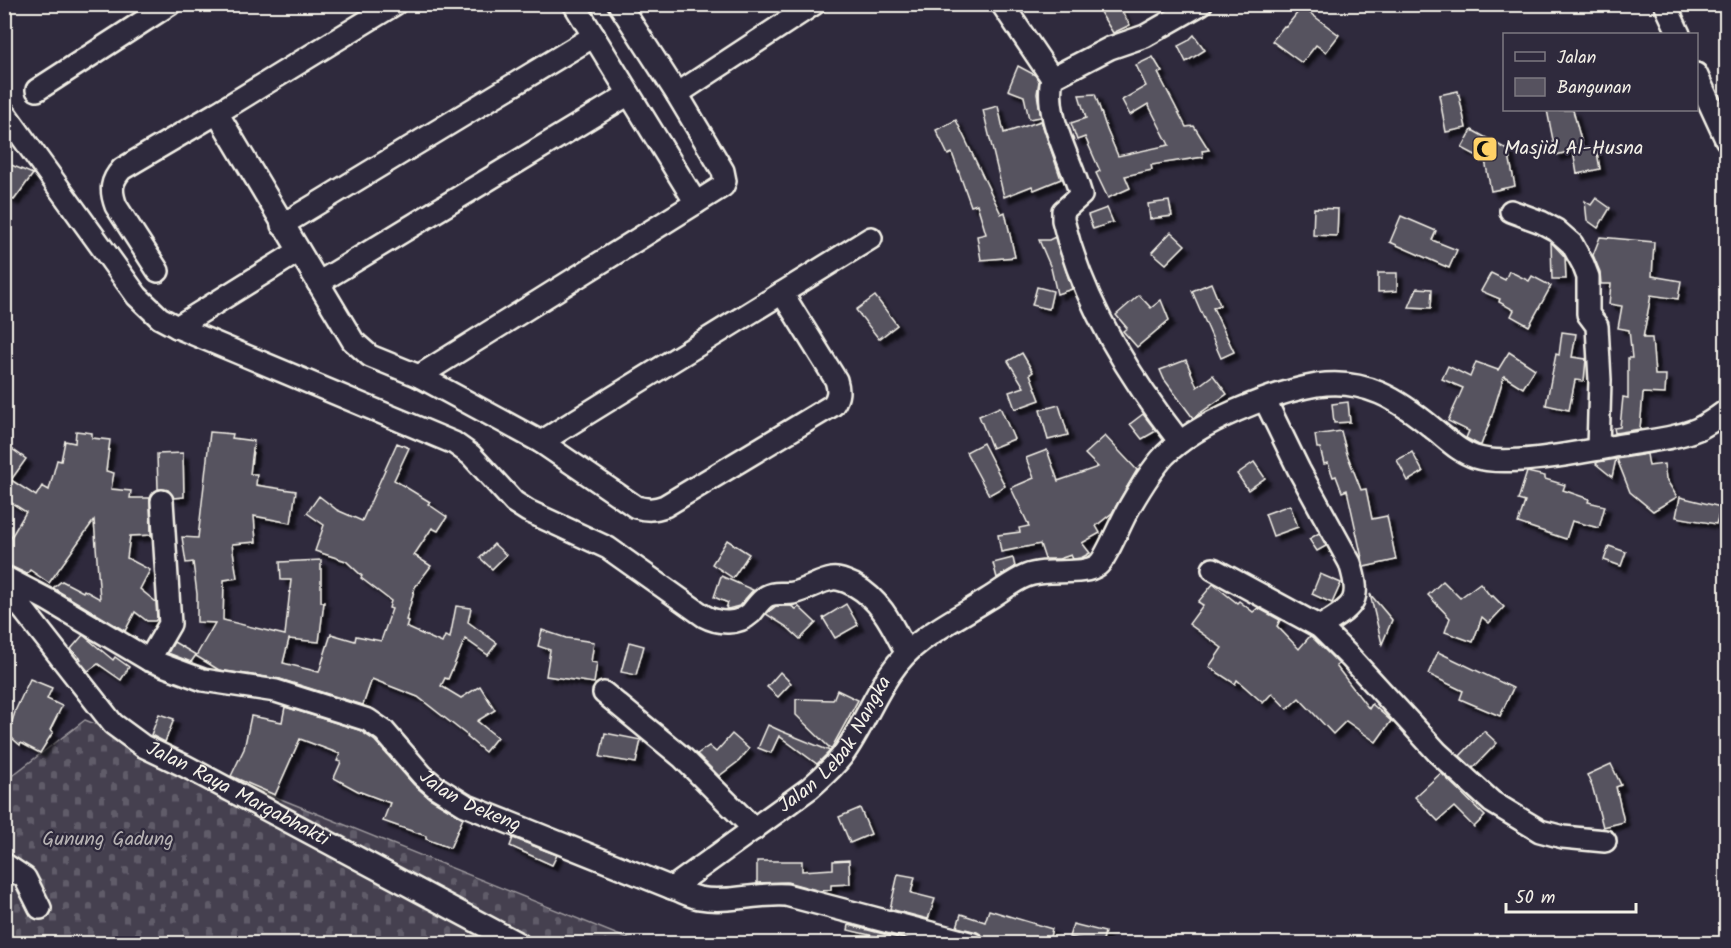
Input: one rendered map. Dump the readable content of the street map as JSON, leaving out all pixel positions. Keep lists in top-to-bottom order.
{
  "streets": {
    "street": ["Jalan Lebak Nangka", "Jalan Raya Margabhakti", "Jalan Dekeng"]
  },
  "crossings": [
    ["Jalan Lebak Nangka", "Jalan Dekeng"]
  ],
  "parks": ["Gunung Gadung"],
  "places": {
    "mosque": ["Masjid Al-Husna"]
  },
  "legend": ["Jalan", "Bangunan"],
  "scale_bar": "50 m"
}
